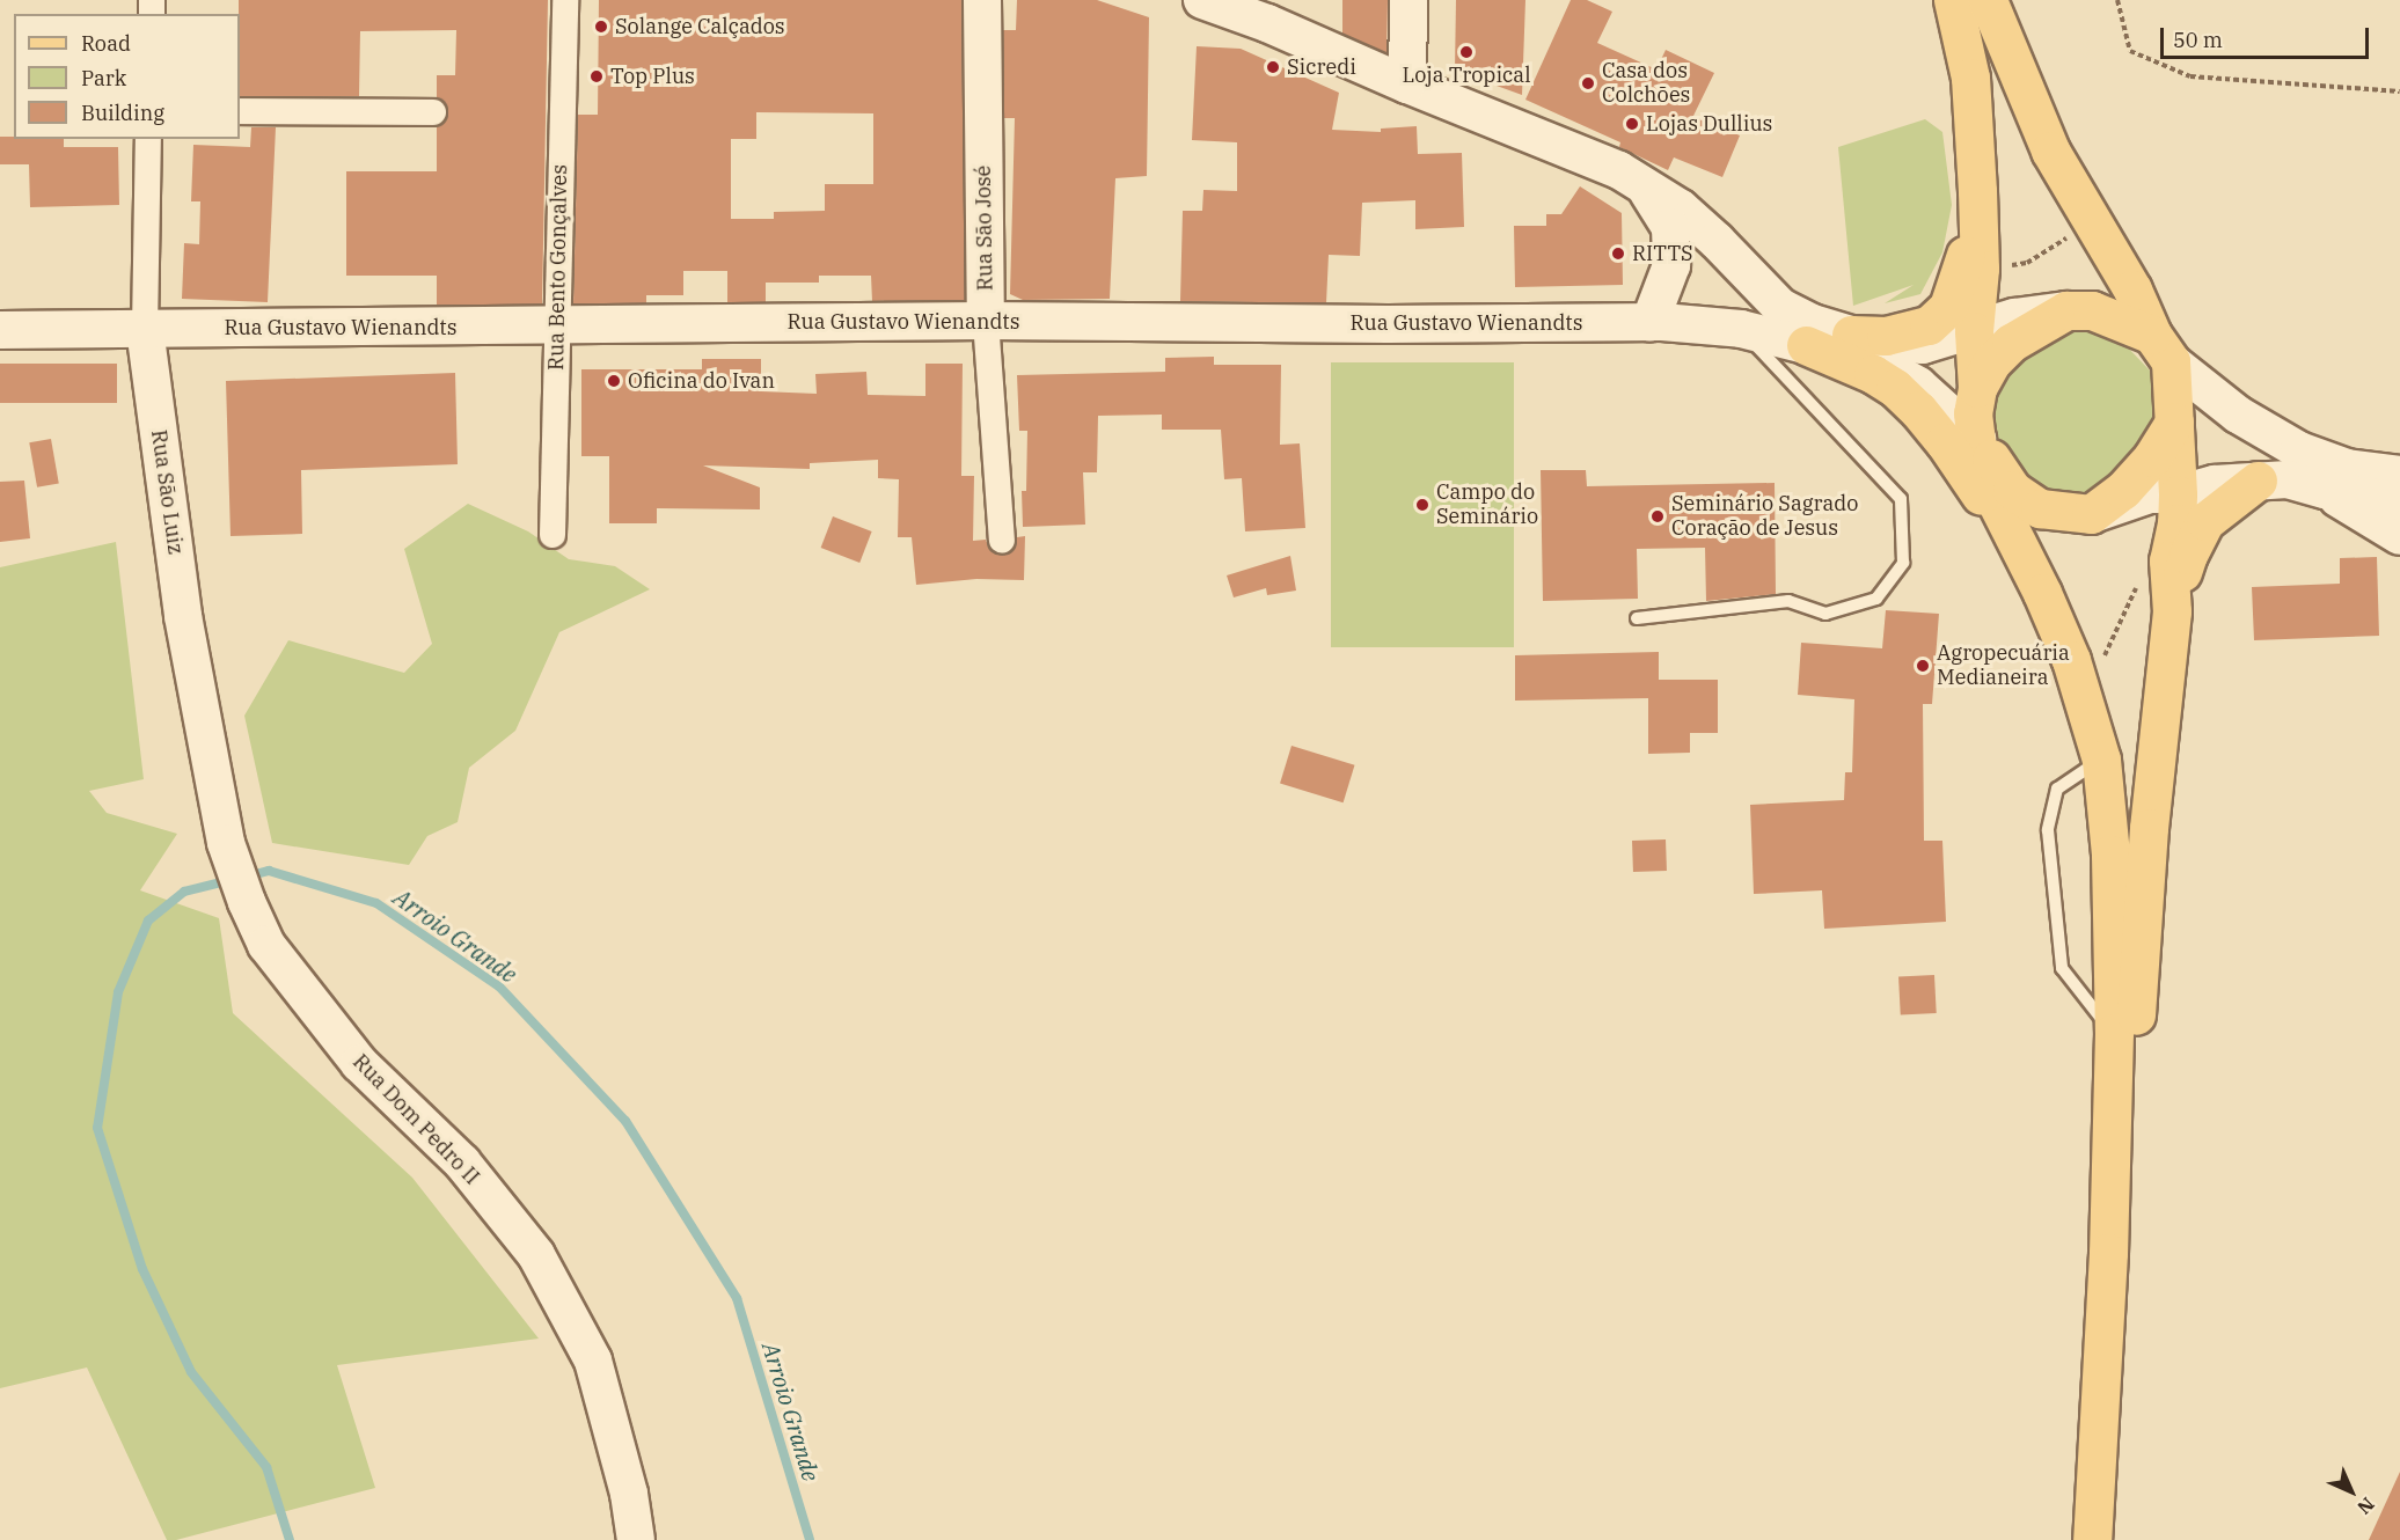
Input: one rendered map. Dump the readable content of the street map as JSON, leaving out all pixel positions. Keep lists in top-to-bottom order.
{
  "streets": {
    "main road": [
      "Rua São José",
      "Rua Gustavo Wienandts",
      "Rua São Luiz",
      "Rua Dom Pedro II"
    ],
    "street": ["Rua Bento Gonçalves"]
  },
  "crossings": [
    ["Rua São José", "Rua Gustavo Wienandts"],
    ["Rua Bento Gonçalves", "Rua Gustavo Wienandts"],
    ["Rua Gustavo Wienandts", "Rua São Luiz"],
    ["Rua São Luiz", "Rua Dom Pedro II"]
  ],
  "water": ["Arroio Grande"],
  "places": [
    "Solange Calçados",
    "Loja Tropical",
    "Sicredi",
    "Top Plus",
    "Casa dos Colchões",
    "Lojas Dullius",
    "RITTS",
    "Oficina do Ivan",
    "Campo do Seminário",
    "Seminário Sagrado Coração de Jesus",
    "Agropecuária Medianeira"
  ],
  "legend": ["Road", "Park", "Building"],
  "scale_bar": "50 m",
  "north": "bottom right"
}
